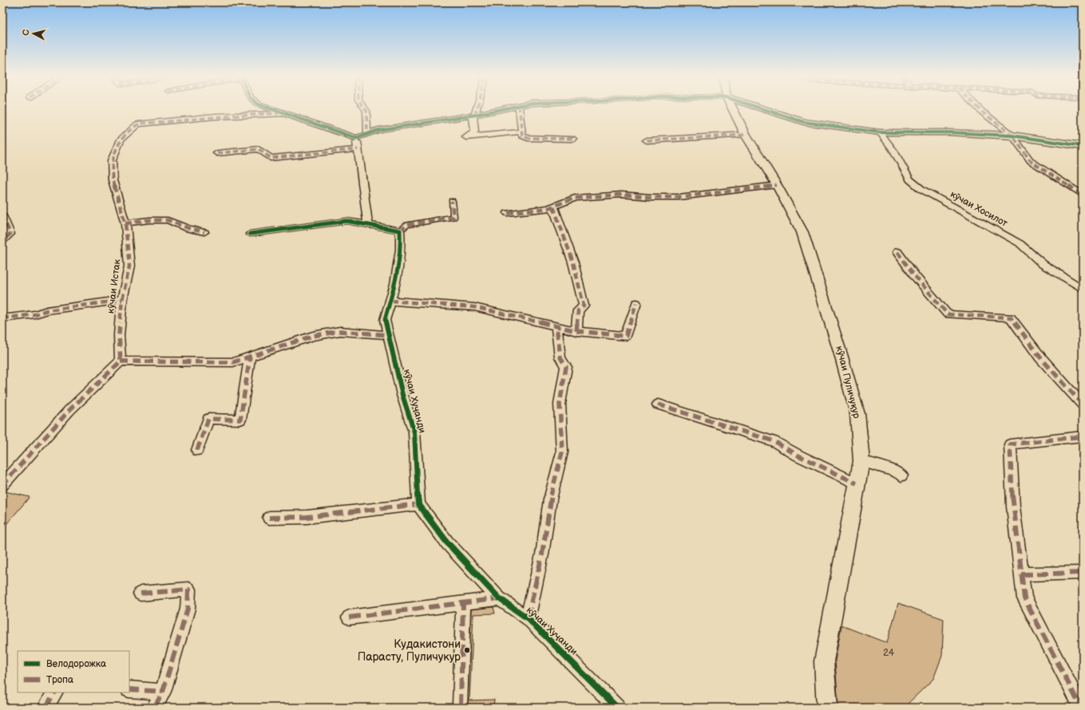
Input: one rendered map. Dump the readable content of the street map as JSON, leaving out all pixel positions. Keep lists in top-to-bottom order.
{
  "streets": {
    "street": [
      "кӯчаи Хосилот",
      "кӯчаи Истак",
      "кӯчаи Пуличуқур",
      "кӯчаи Хуҷанди"
    ]
  },
  "places": ["Кудакистони Парасту, Пуличукур"],
  "house_numbers": ["24"],
  "legend": ["Велодорожка", "Тропа"],
  "north": "left"
}
